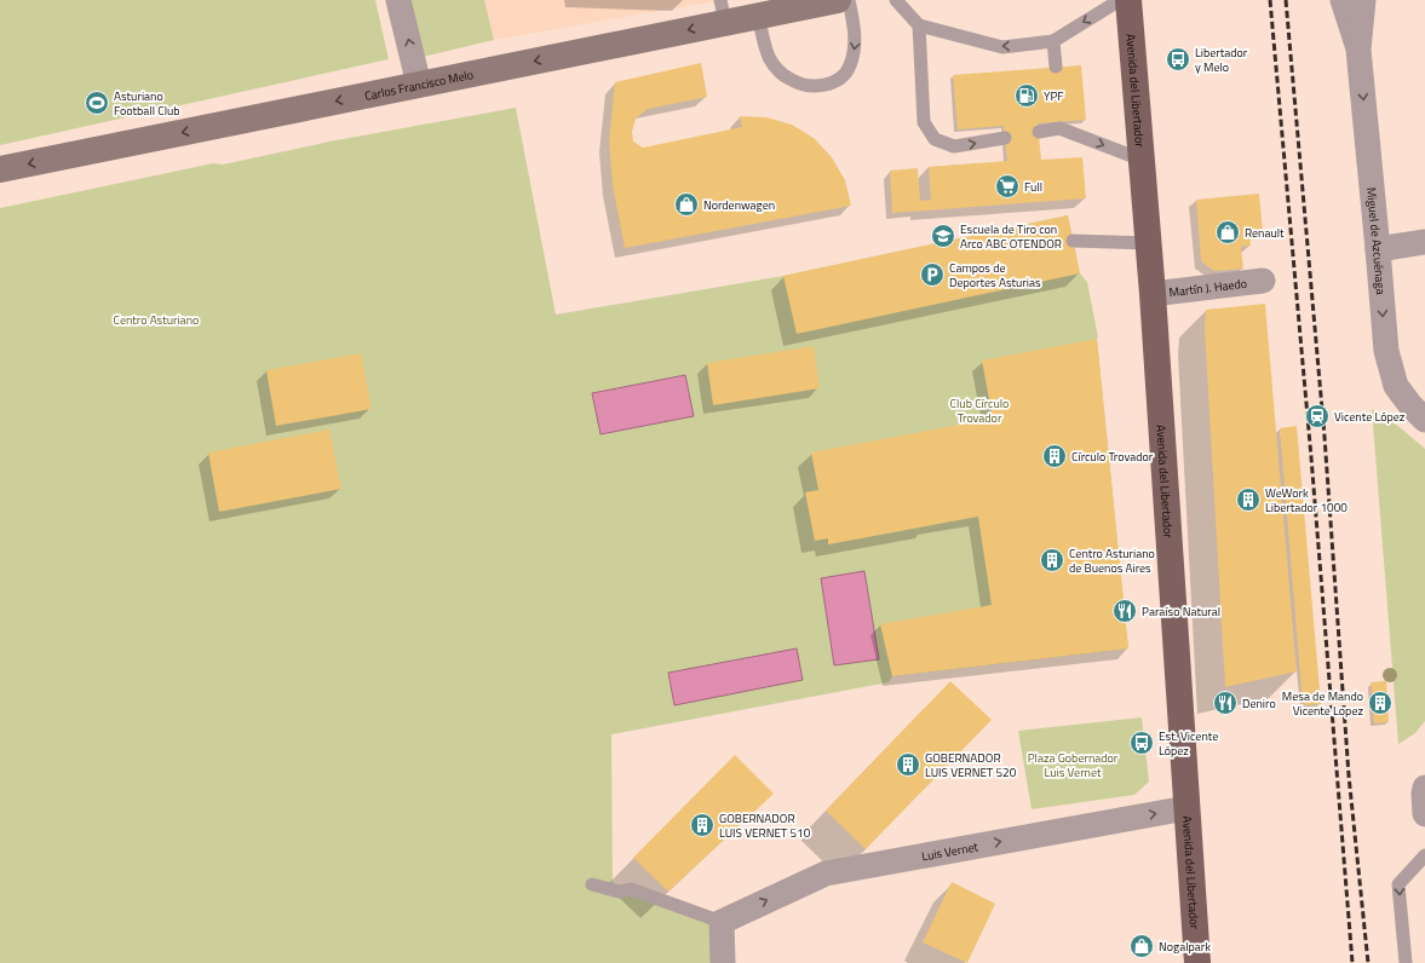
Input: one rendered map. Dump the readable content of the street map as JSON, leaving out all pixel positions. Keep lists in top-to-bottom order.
{
  "streets": {
    "main road": ["Avenida del Libertador"],
    "street": [
      "Carlos Francisco Melo",
      "Miguel de Azcuénaga",
      "Martín J. Haedo",
      "Luis Vernet"
    ]
  },
  "crossings": [
    ["Avenida del Libertador", "Martín J. Haedo"],
    ["Avenida del Libertador", "Luis Vernet"]
  ],
  "one_way": ["Carlos Francisco Melo", "Miguel de Azcuénaga", "Luis Vernet"],
  "parks": ["Centro Asturiano", "Club Círculo Trovador", "Plaza Gobernador Luis Vernet"],
  "places": {
    "bus stop": ["Libertador y Melo", "Est. Vicente López"],
    "fuel station": ["YPF"],
    "sports": ["Asturiano Football Club"],
    "supermarket": ["Full"],
    "shop": ["Nordenwagen", "Renault", "Nogalpark"],
    "school or university": ["Escuela de Tiro con Arco ABC OTENDOR"],
    "parking": ["Campos de Deportes Asturias"],
    "station": ["Vicente López"],
    "building": [
      "Círculo Trovador",
      "WeWork Libertador 1000",
      "Centro Asturiano de Buenos Aires",
      "Mesa de Mando Vicente Lopez",
      "GOBERNADOR LUIS VERNET 520",
      "GOBERNADOR LUIS VERNET 510"
    ],
    "restaurant": ["Paraíso Natural", "Deniro"]
  }
}
